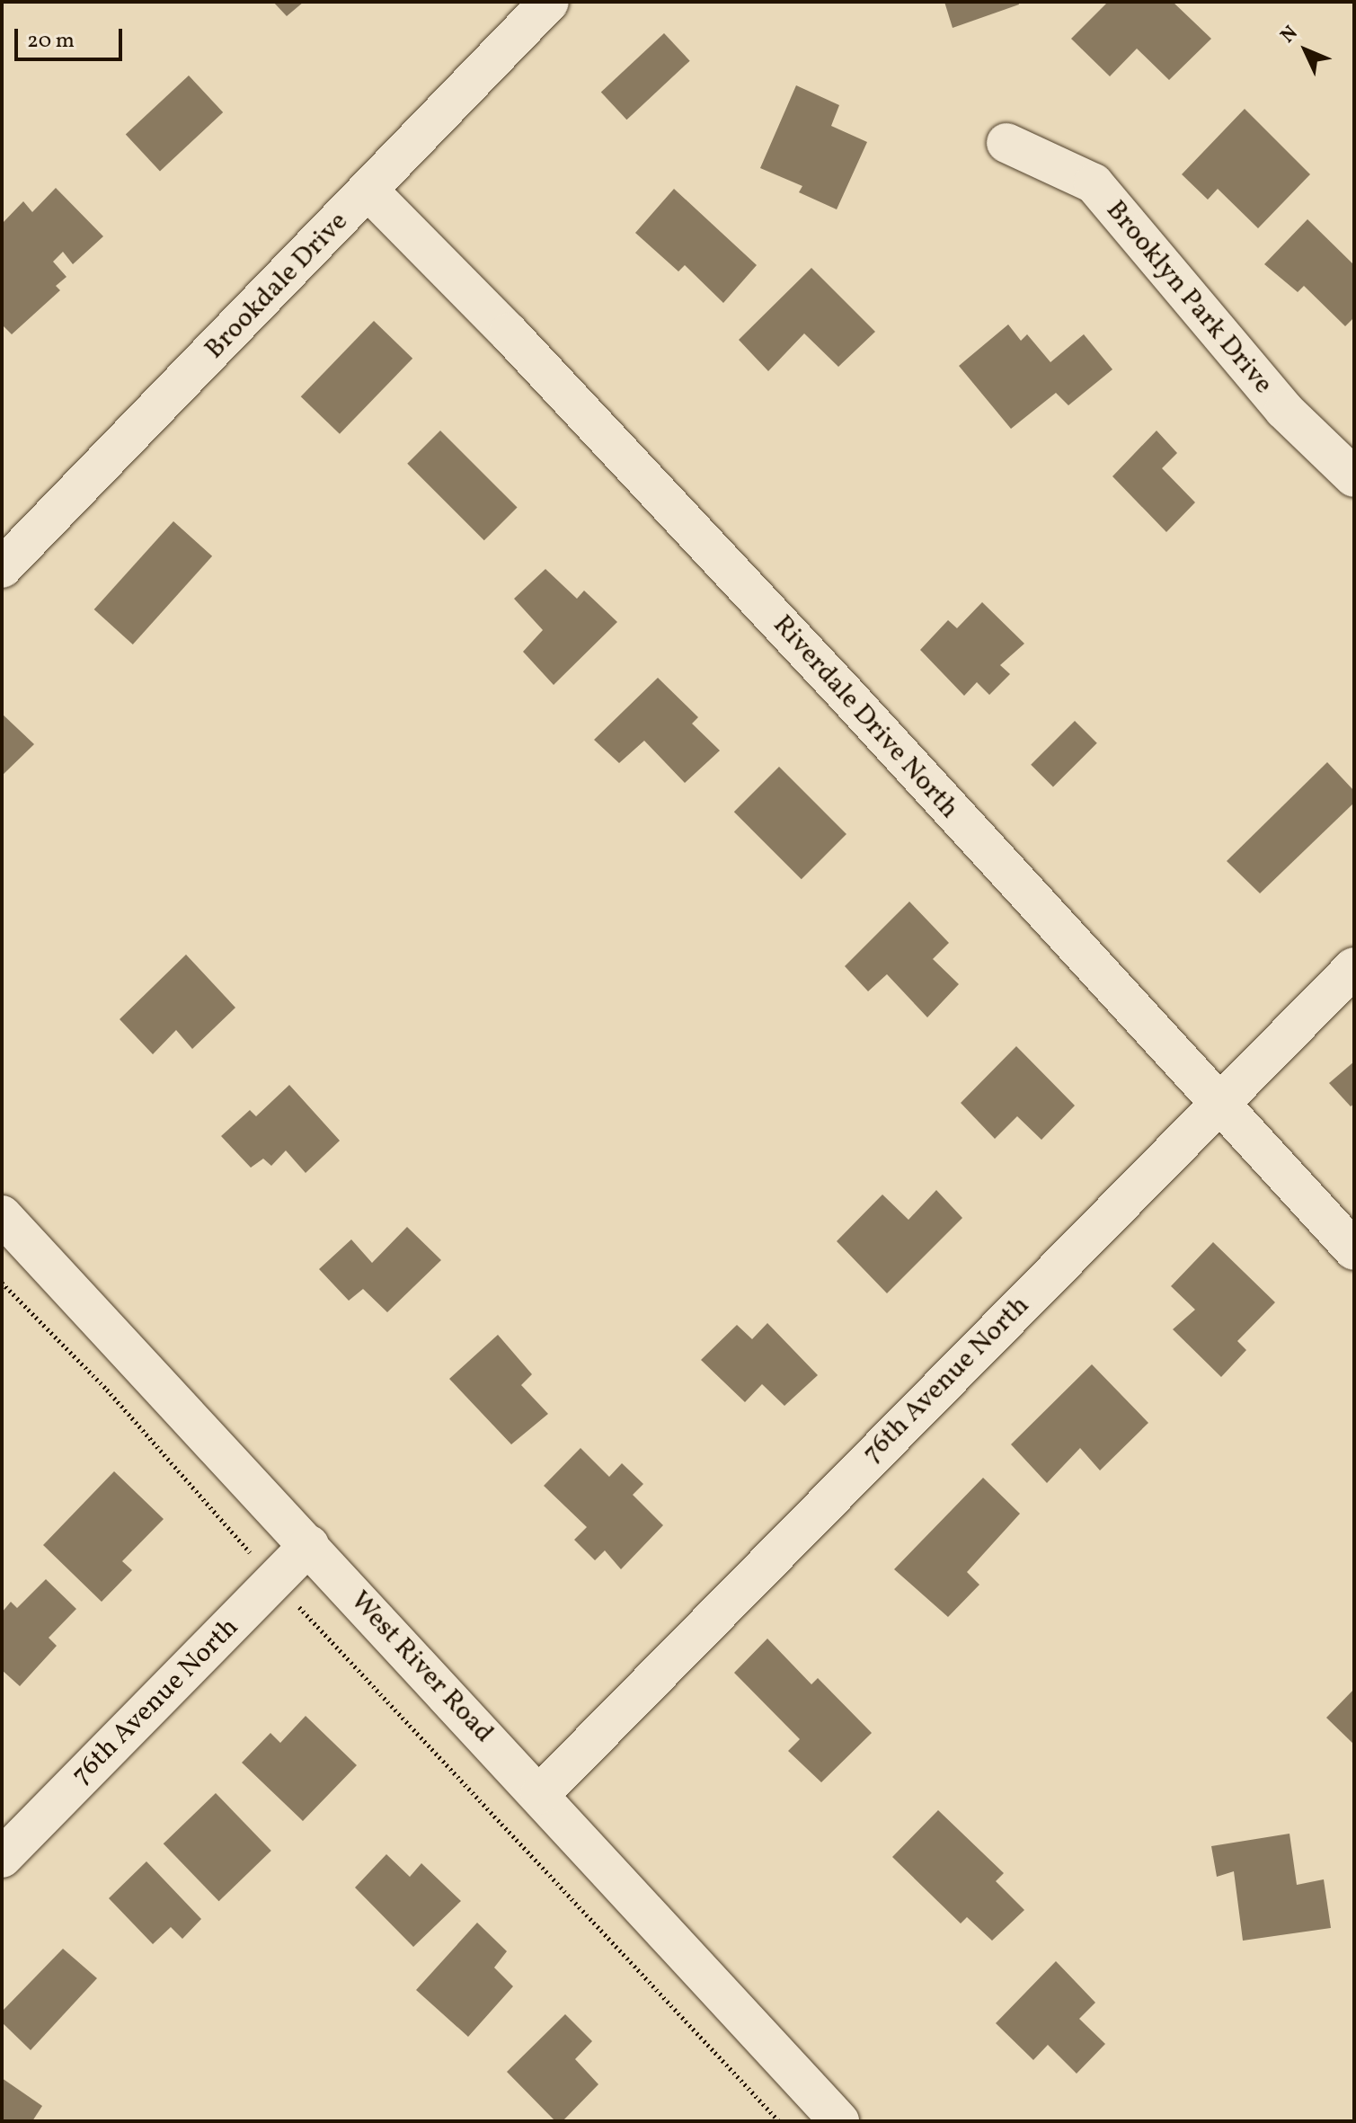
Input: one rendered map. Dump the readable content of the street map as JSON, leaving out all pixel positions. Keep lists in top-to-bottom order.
{
  "streets": {
    "street": [
      "Brookdale Drive",
      "Brooklyn Park Drive",
      "Riverdale Drive North",
      "76th Avenue North",
      "West River Road"
    ]
  },
  "crossings": [
    ["Brookdale Drive", "Riverdale Drive North"],
    ["Riverdale Drive North", "76th Avenue North"],
    ["76th Avenue North", "West River Road"]
  ],
  "scale_bar": "20 m",
  "north": "top left"
}
